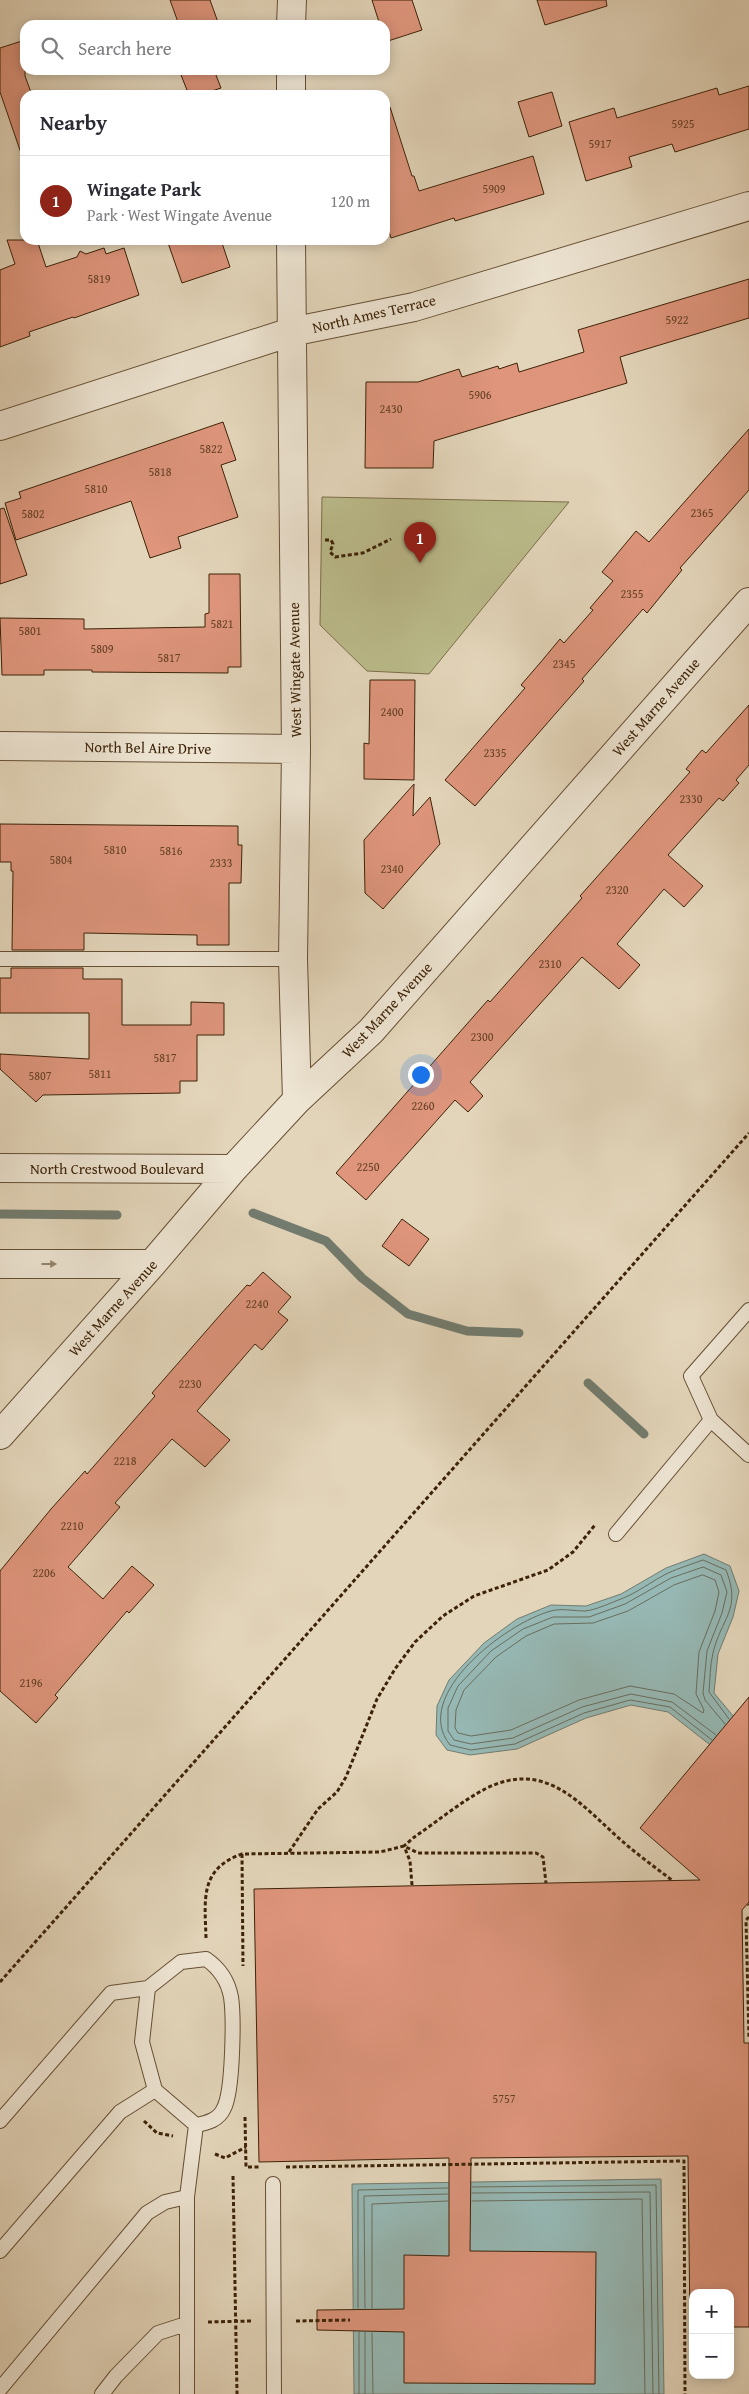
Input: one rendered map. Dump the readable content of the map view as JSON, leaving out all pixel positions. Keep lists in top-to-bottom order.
{
  "streets": {
    "street": [
      "North Ames Terrace",
      "West Wingate Avenue",
      "West Marne Avenue",
      "North Bel Aire Drive",
      "North Crestwood Boulevard"
    ]
  },
  "crossings": [
    ["North Ames Terrace", "West Wingate Avenue"],
    ["West Wingate Avenue", "West Marne Avenue"],
    ["West Wingate Avenue", "North Bel Aire Drive"],
    ["West Marne Avenue", "North Crestwood Boulevard"]
  ],
  "house_numbers": [
    "5925",
    "5917",
    "5909",
    "5819",
    "5922",
    "5906",
    "2430",
    "5822",
    "5818",
    "5810",
    "2365",
    "5802",
    "2355",
    "5821",
    "5801",
    "5809",
    "5817",
    "2345",
    "2400",
    "2335",
    "2330",
    "5810",
    "5816",
    "5804",
    "2333",
    "2340",
    "2320",
    "2310",
    "2300",
    "5817",
    "5811",
    "5807",
    "2260",
    "2250",
    "2240",
    "2230",
    "2218",
    "2210",
    "2206",
    "2196",
    "5757"
  ],
  "page": {
    "search": "Search here",
    "heading": "Nearby",
    "list": [
      {
        "mark": "1",
        "name": "Wingate Park",
        "note": "Park · West Wingate Avenue",
        "value": "120 m"
      }
    ],
    "pins": "1",
    "map_buttons": ["+", "−"]
  }
}
